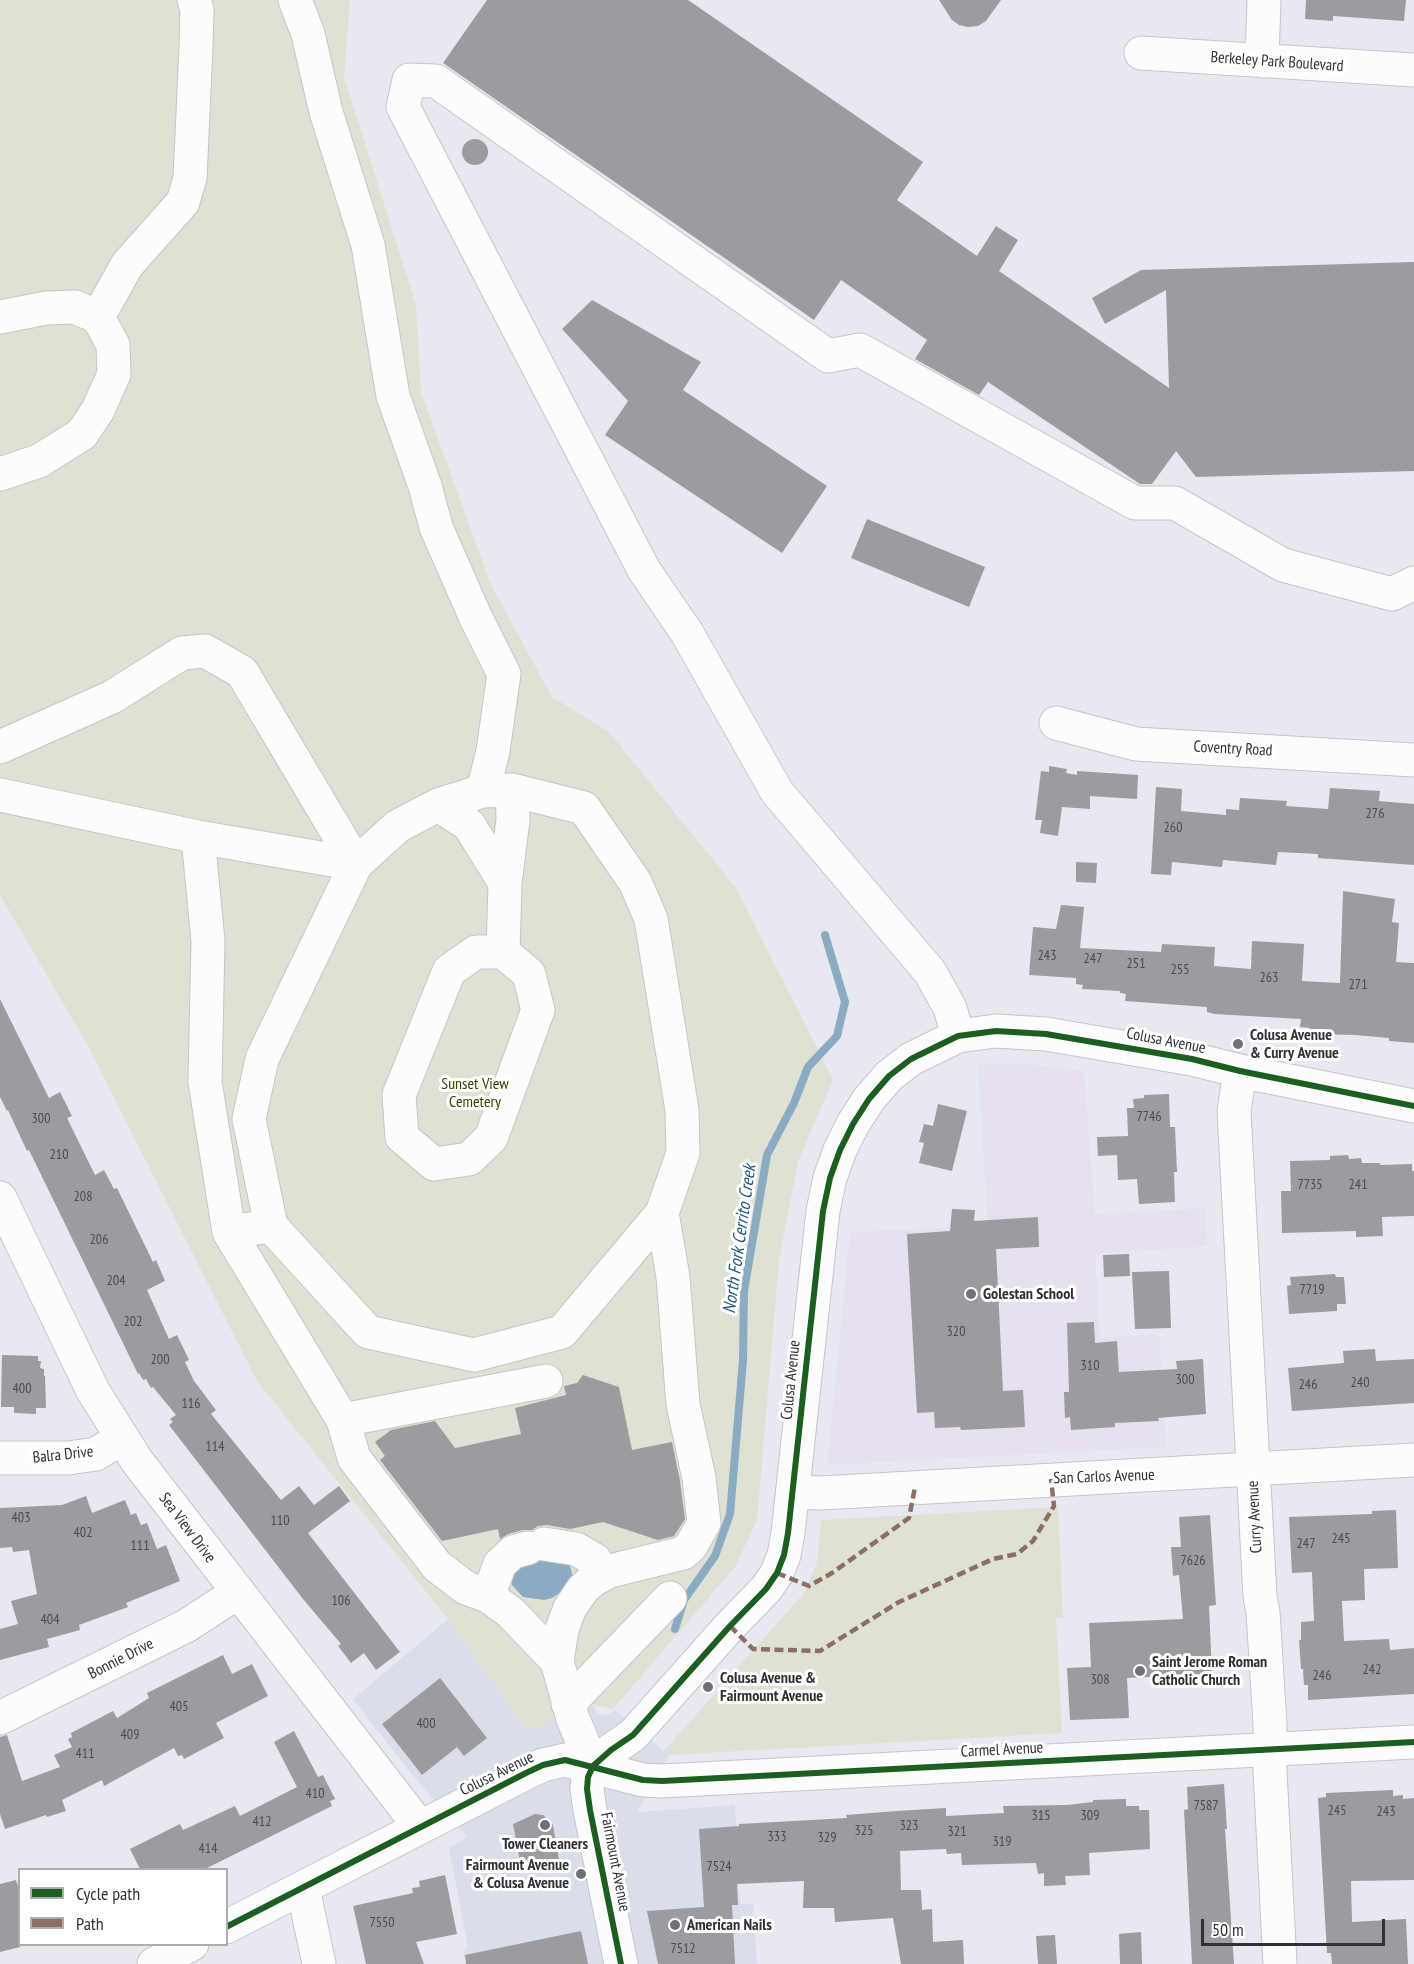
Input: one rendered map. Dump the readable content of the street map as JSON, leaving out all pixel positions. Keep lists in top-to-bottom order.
{
  "streets": {
    "street": [
      "Berkeley Park Boulevard",
      "Coventry Road",
      "Colusa Avenue",
      "Balra Drive",
      "San Carlos Avenue",
      "Curry Avenue",
      "Sea View Drive",
      "Bonnie Drive",
      "Carmel Avenue",
      "Fairmount Avenue"
    ]
  },
  "crossings": [
    ["Colusa Avenue", "San Carlos Avenue"],
    ["Colusa Avenue", "Curry Avenue"],
    ["Colusa Avenue", "Sea View Drive"],
    ["Colusa Avenue", "Carmel Avenue"],
    ["Colusa Avenue", "Fairmount Avenue"],
    ["Balra Drive", "Sea View Drive"],
    ["San Carlos Avenue", "Curry Avenue"],
    ["Curry Avenue", "Carmel Avenue"],
    ["Sea View Drive", "Bonnie Drive"],
    ["Carmel Avenue", "Fairmount Avenue"]
  ],
  "water": ["North Fork Cerrito Creek"],
  "parks": ["Sunset View Cemetery"],
  "places": [
    "Colusa Avenue & Curry Avenue",
    "Golestan School",
    "Saint Jerome Roman Catholic Church",
    "Colusa Avenue & Fairmount Avenue",
    "Tower Cleaners",
    "Fairmount Avenue & Colusa Avenue",
    "American Nails"
  ],
  "house_numbers": [
    "276",
    "260",
    "243",
    "247",
    "251",
    "255",
    "263",
    "271",
    "7746",
    "300",
    "210",
    "7735",
    "241",
    "208",
    "206",
    "204",
    "7719",
    "202",
    "320",
    "200",
    "310",
    "300",
    "240",
    "246",
    "400",
    "116",
    "114",
    "403",
    "110",
    "402",
    "245",
    "247",
    "111",
    "7626",
    "106",
    "404",
    "242",
    "246",
    "308",
    "405",
    "400",
    "409",
    "411",
    "410",
    "7587",
    "245",
    "243",
    "315",
    "309",
    "412",
    "323",
    "325",
    "321",
    "333",
    "329",
    "319",
    "414",
    "7524",
    "7550",
    "7512"
  ],
  "legend": ["Cycle path", "Path"],
  "scale_bar": "50 m"
}
